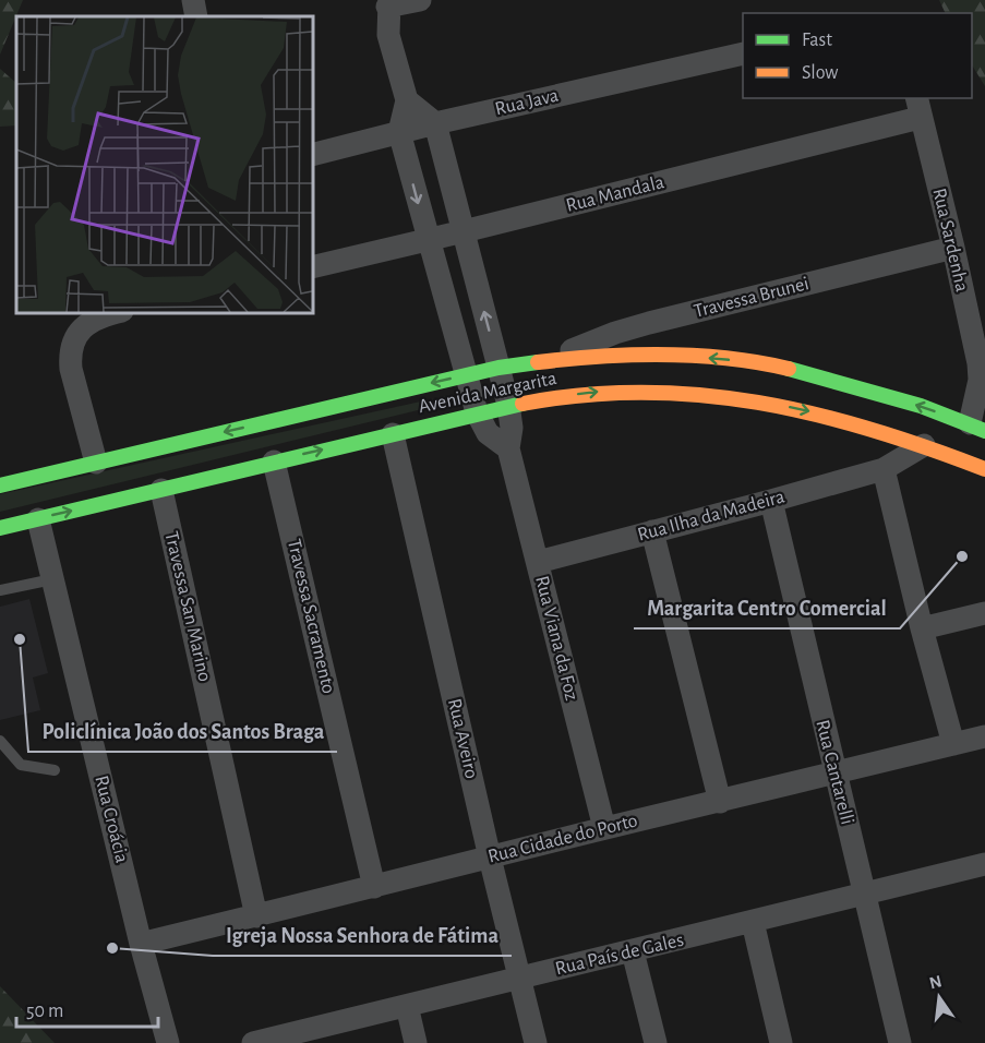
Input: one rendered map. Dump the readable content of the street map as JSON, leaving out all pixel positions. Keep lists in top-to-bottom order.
{
  "streets": {
    "main road": ["Avenida Margarita"],
    "street": [
      "Rua Java",
      "Rua Mandala",
      "Rua Sardenha",
      "Travessa Brunei",
      "Rua Ilha da Madeira",
      "Travessa San Marino",
      "Travessa Sacramento",
      "Rua Viana da Foz",
      "Rua Aveiro",
      "Rua Cantarelli",
      "Rua Croácia",
      "Rua Cidade do Porto",
      "Rua País de Gales"
    ]
  },
  "crossings": [
    ["Rua Java", "Rua Viana da Foz"],
    ["Rua Mandala", "Rua Sardenha"],
    ["Rua Mandala", "Rua Viana da Foz"],
    ["Rua Sardenha", "Travessa Brunei"],
    ["Rua Sardenha", "Avenida Margarita"],
    ["Travessa Brunei", "Avenida Margarita"],
    ["Avenida Margarita", "Rua Ilha da Madeira"],
    ["Avenida Margarita", "Travessa San Marino"],
    ["Avenida Margarita", "Travessa Sacramento"],
    ["Avenida Margarita", "Rua Viana da Foz"],
    ["Avenida Margarita", "Rua Aveiro"],
    ["Avenida Margarita", "Rua Croácia"],
    ["Rua Ilha da Madeira", "Rua Viana da Foz"],
    ["Rua Ilha da Madeira", "Rua Cantarelli"],
    ["Travessa San Marino", "Rua Cidade do Porto"],
    ["Travessa Sacramento", "Rua Cidade do Porto"],
    ["Rua Viana da Foz", "Rua Cidade do Porto"],
    ["Rua Aveiro", "Rua Cidade do Porto"],
    ["Rua Aveiro", "Rua País de Gales"],
    ["Rua Cantarelli", "Rua Cidade do Porto"],
    ["Rua Cantarelli", "Rua País de Gales"],
    ["Rua Croácia", "Rua Cidade do Porto"]
  ],
  "places": ["Margarita Centro Comercial", "Policlínica João dos Santos Braga", "Igreja Nossa Senhora de Fátima"],
  "legend": ["Fast", "Slow"],
  "scale_bar": "50 m",
  "north": "top"
}
